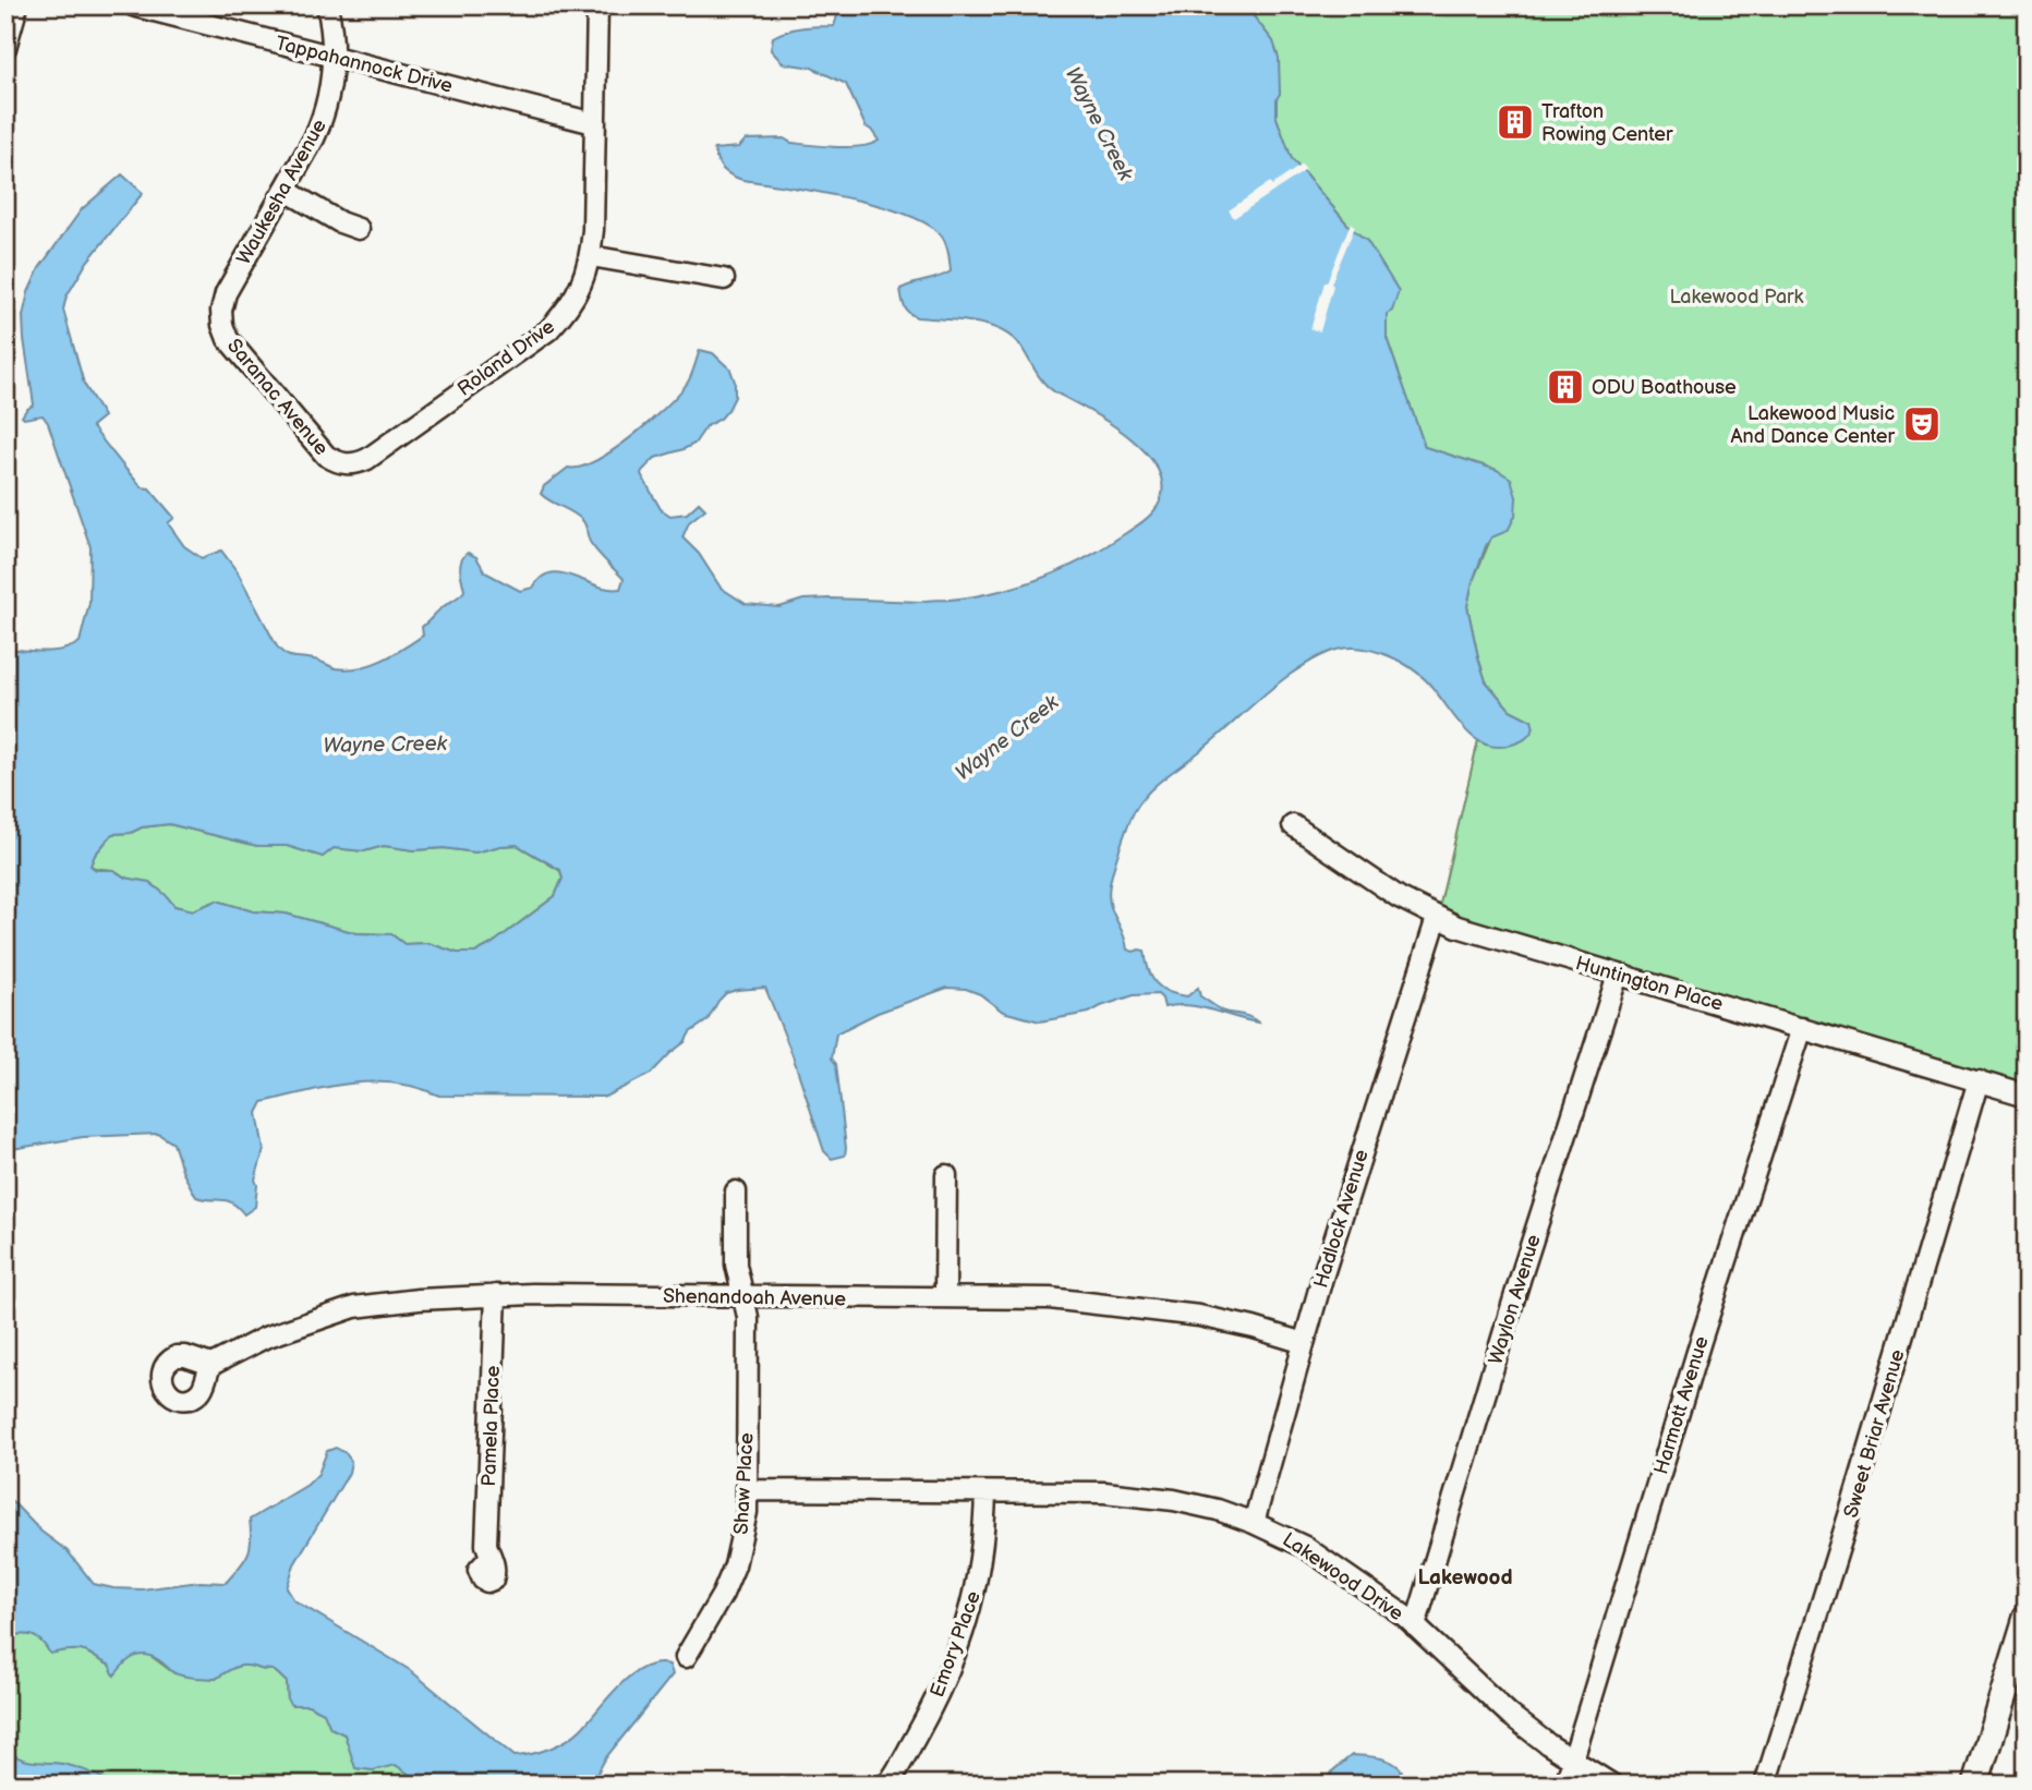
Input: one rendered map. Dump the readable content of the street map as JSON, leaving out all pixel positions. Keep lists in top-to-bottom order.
{
  "streets": {
    "street": [
      "Tappahannock Drive",
      "Waukesha Avenue",
      "Roland Drive",
      "Saranac Avenue",
      "Huntington Place",
      "Hadlock Avenue",
      "Shenandoah Avenue",
      "Waylon Avenue",
      "Harmott Avenue",
      "Pamela Place",
      "Sweet Briar Avenue",
      "Shaw Place",
      "Lakewood Drive",
      "Emory Place"
    ]
  },
  "crossings": [
    ["Tappahannock Drive", "Waukesha Avenue"],
    ["Tappahannock Drive", "Roland Drive"],
    ["Waukesha Avenue", "Saranac Avenue"],
    ["Roland Drive", "Saranac Avenue"],
    ["Huntington Place", "Hadlock Avenue"],
    ["Huntington Place", "Waylon Avenue"],
    ["Huntington Place", "Harmott Avenue"],
    ["Huntington Place", "Sweet Briar Avenue"],
    ["Hadlock Avenue", "Shenandoah Avenue"],
    ["Hadlock Avenue", "Lakewood Drive"],
    ["Shenandoah Avenue", "Pamela Place"],
    ["Shenandoah Avenue", "Shaw Place"],
    ["Waylon Avenue", "Lakewood Drive"],
    ["Harmott Avenue", "Lakewood Drive"],
    ["Shaw Place", "Lakewood Drive"],
    ["Lakewood Drive", "Emory Place"]
  ],
  "districts": ["Lakewood"],
  "water": ["Wayne Creek"],
  "parks": ["Lakewood Park"],
  "places": {
    "building": ["Trafton Rowing Center", "ODU Boathouse"],
    "theatre": ["Lakewood Music And Dance Center"]
  }
}
